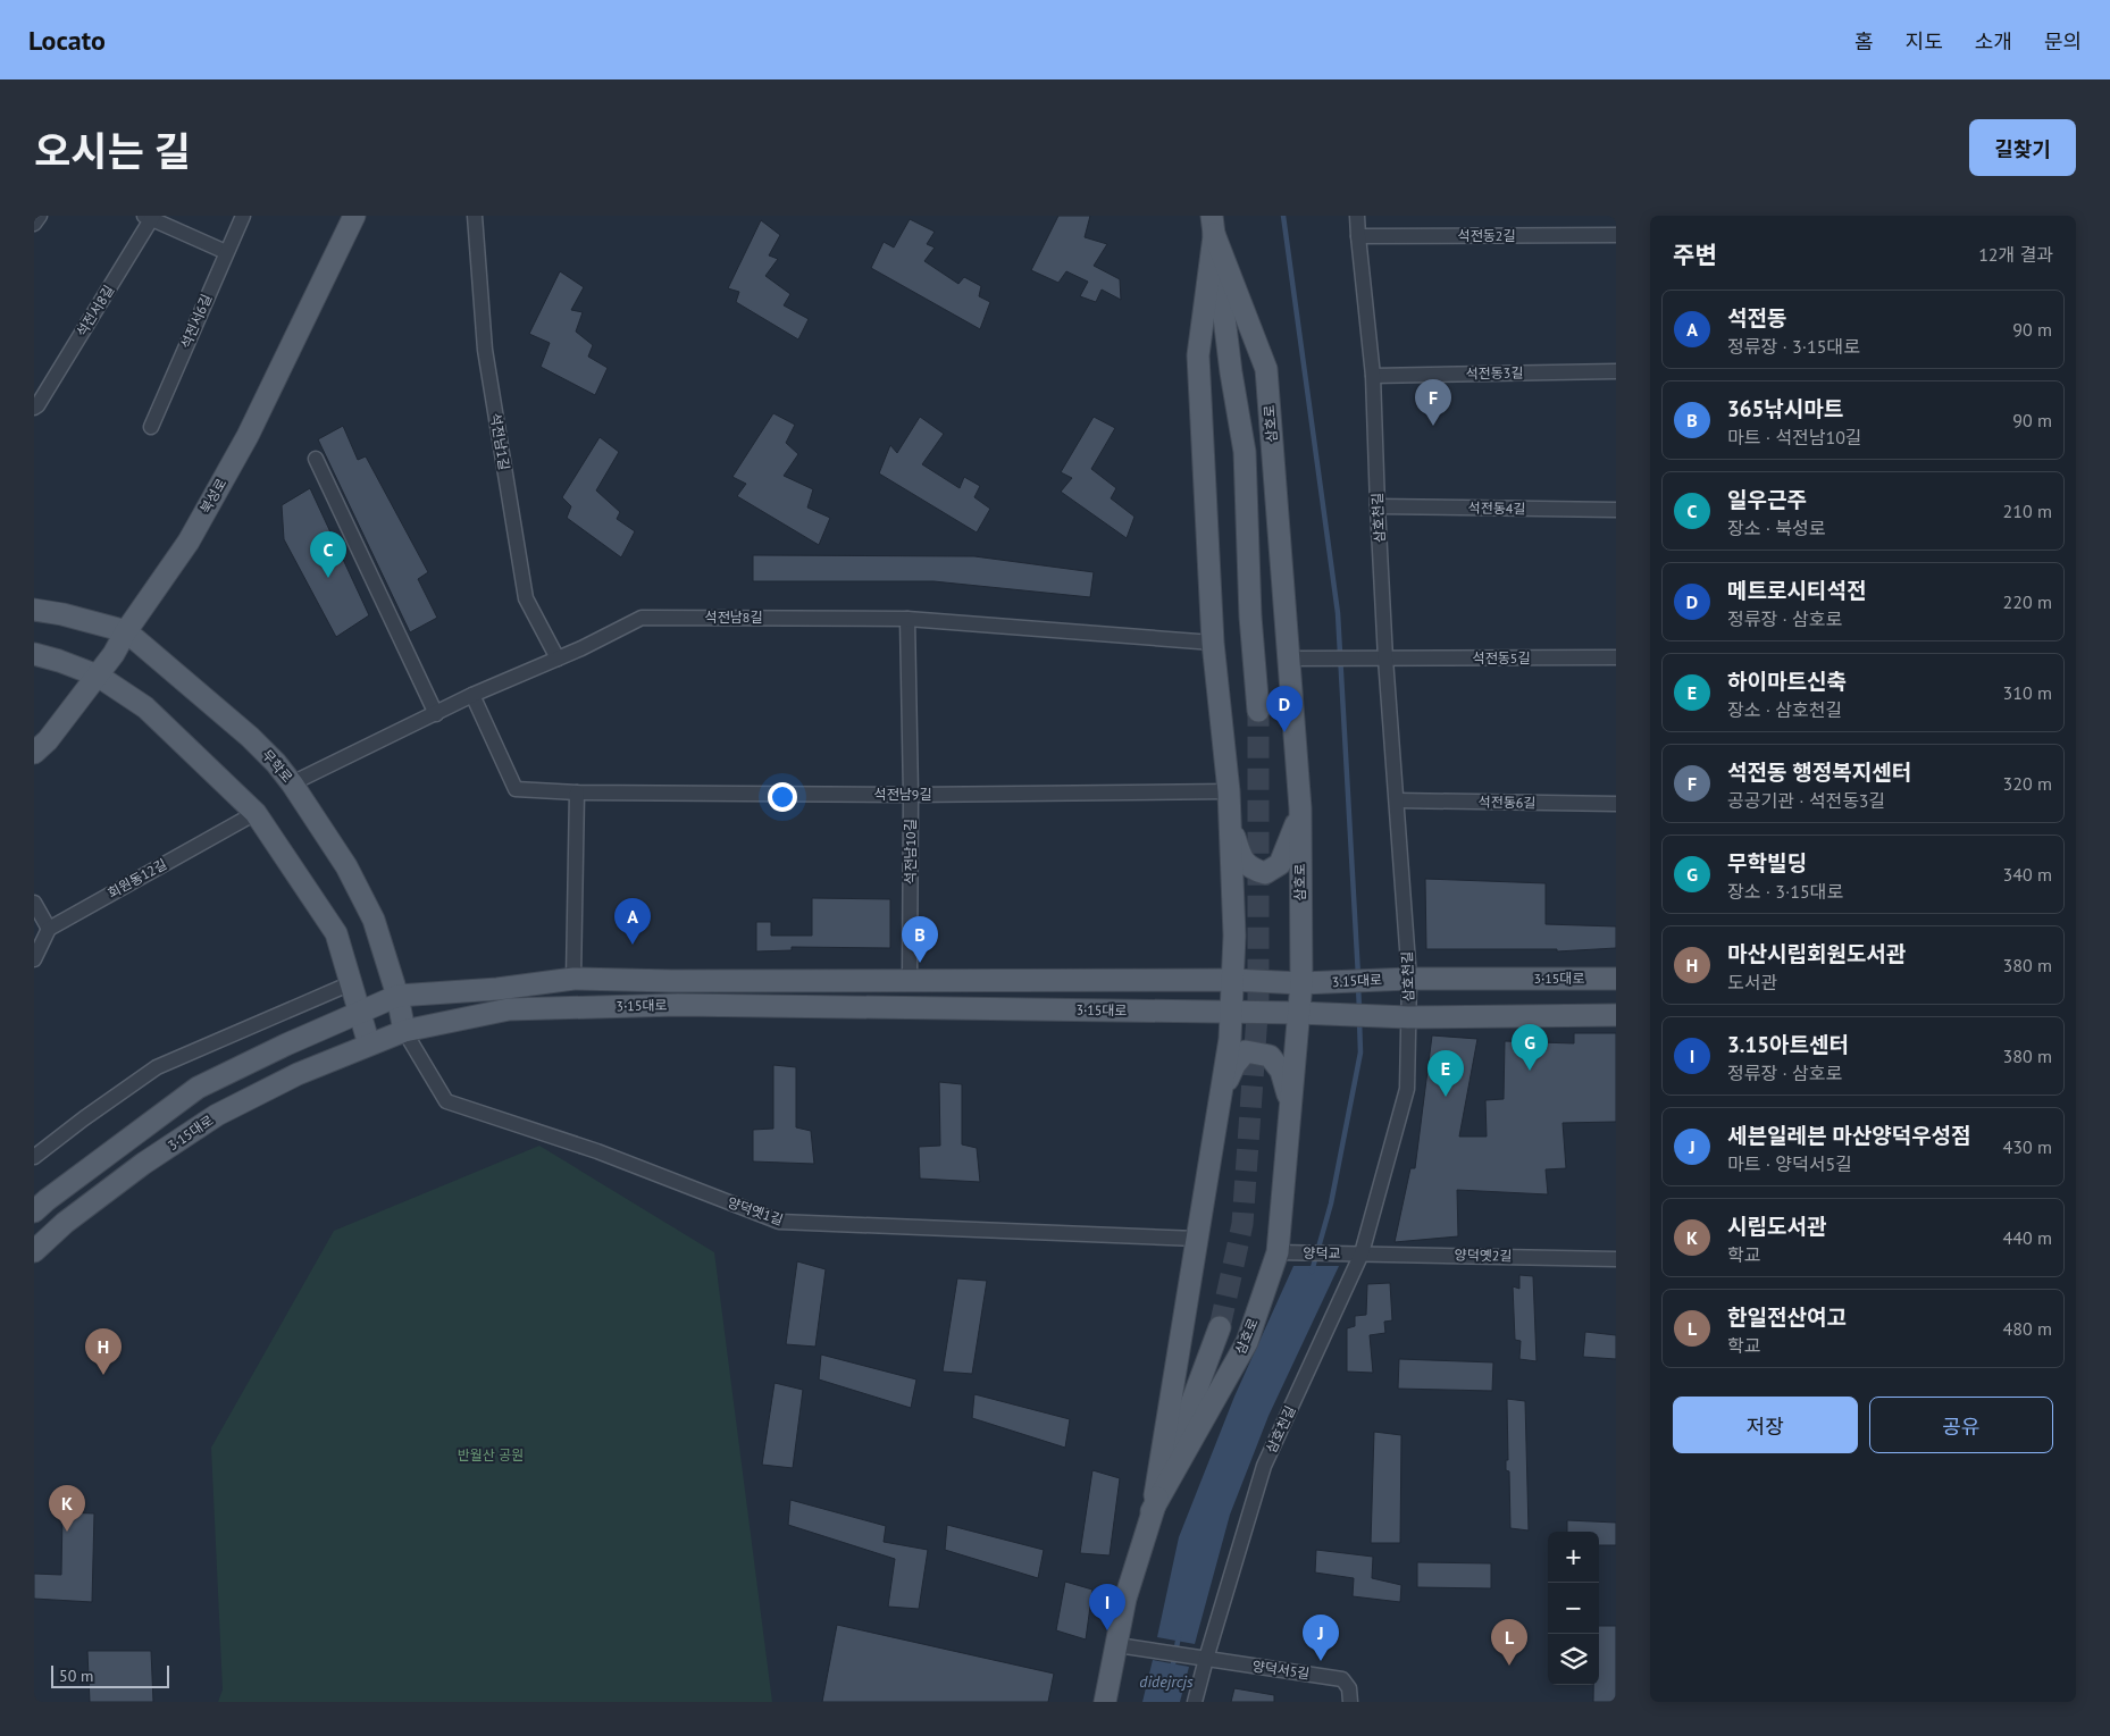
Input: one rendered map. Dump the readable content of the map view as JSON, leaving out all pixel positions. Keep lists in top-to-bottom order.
{
  "streets": {
    "main road": [
      "삼호로",
      "북성로",
      "무학로",
      "3·15대로",
      "3.15대로"
    ],
    "street": [
      "석전동2길",
      "석전서8길",
      "석전서6길",
      "석전동3길",
      "석전남1길",
      "석전동4길",
      "삼호천길",
      "석전남8길",
      "석전동5길",
      "석전남9길",
      "석전동6길",
      "석전남10길",
      "회원동12길",
      "양덕옛1길",
      "양덕교",
      "양덕옛2길",
      "양덕서5길"
    ]
  },
  "crossings": [
    ["석전동2길", "삼호천길"],
    ["석전동3길", "삼호천길"],
    ["삼호로", "석전남8길"],
    ["삼호로", "석전동5길"],
    ["삼호로", "석전남9길"],
    ["삼호로", "3·15대로"],
    ["삼호로", "3.15대로"],
    ["삼호로", "양덕옛1길"],
    ["삼호로", "양덕교"],
    ["석전남1길", "석전남8길"],
    ["북성로", "무학로"],
    ["석전동4길", "삼호천길"],
    ["삼호천길", "석전동5길"],
    ["삼호천길", "석전동6길"],
    ["삼호천길", "3·15대로"],
    ["삼호천길", "3.15대로"],
    ["삼호천길", "양덕교"],
    ["삼호천길", "양덕옛2길"],
    ["삼호천길", "양덕서5길"],
    ["석전남8길", "무학로"],
    ["석전남8길", "석전남9길"],
    ["석전남8길", "석전남10길"],
    ["무학로", "3·15대로"],
    ["무학로", "양덕옛1길"],
    ["석전남9길", "석전남10길"],
    ["석전남10길", "3·15대로"],
    ["3·15대로", "3.15대로"],
    ["3·15대로", "양덕옛1길"],
    ["양덕교", "양덕옛2길"]
  ],
  "water": ["didejrcjs"],
  "parks": ["반월산 공원"],
  "scale_bar": "50 m",
  "page": {
    "header": "Locato",
    "nav": [
      "홈",
      "지도",
      "소개",
      "문의"
    ],
    "title": "오시는 길",
    "buttons": [
      "길찾기",
      ["저장", "공유"]
    ],
    "heading": ["주변", "12개 결과"],
    "list": [
      {
        "mark": "A",
        "name": "석전동",
        "note": "정류장 · 3·15대로",
        "value": "90 m"
      },
      {
        "mark": "B",
        "name": "365낚시마트",
        "note": "마트 · 석전남10길",
        "value": "90 m"
      },
      {
        "mark": "C",
        "name": "일우근주",
        "note": "장소 · 북성로",
        "value": "210 m"
      },
      {
        "mark": "D",
        "name": "메트로시티석전",
        "note": "정류장 · 삼호로",
        "value": "220 m"
      },
      {
        "mark": "E",
        "name": "하이마트신축",
        "note": "장소 · 삼호천길",
        "value": "310 m"
      },
      {
        "mark": "F",
        "name": "석전동 행정복지센터",
        "note": "공공기관 · 석전동3길",
        "value": "320 m"
      },
      {
        "mark": "G",
        "name": "무학빌딩",
        "note": "장소 · 3·15대로",
        "value": "340 m"
      },
      {
        "mark": "H",
        "name": "마산시립회원도서관",
        "note": "도서관",
        "value": "380 m"
      },
      {
        "mark": "I",
        "name": "3.15아트센터",
        "note": "정류장 · 삼호로",
        "value": "380 m"
      },
      {
        "mark": "J",
        "name": "세븐일레븐 마산양덕우성점",
        "note": "마트 · 양덕서5길",
        "value": "430 m"
      },
      {
        "mark": "K",
        "name": "시립도서관",
        "note": "학교",
        "value": "440 m"
      },
      {
        "mark": "L",
        "name": "한일전산여고",
        "note": "학교",
        "value": "480 m"
      }
    ],
    "pins": [
      "F",
      "C",
      "D",
      "A",
      "B",
      "G",
      "E",
      "H",
      "K",
      "I",
      "J",
      "L"
    ],
    "map_buttons": ["+", "−"],
    "scale": "50 m"
  }
}
